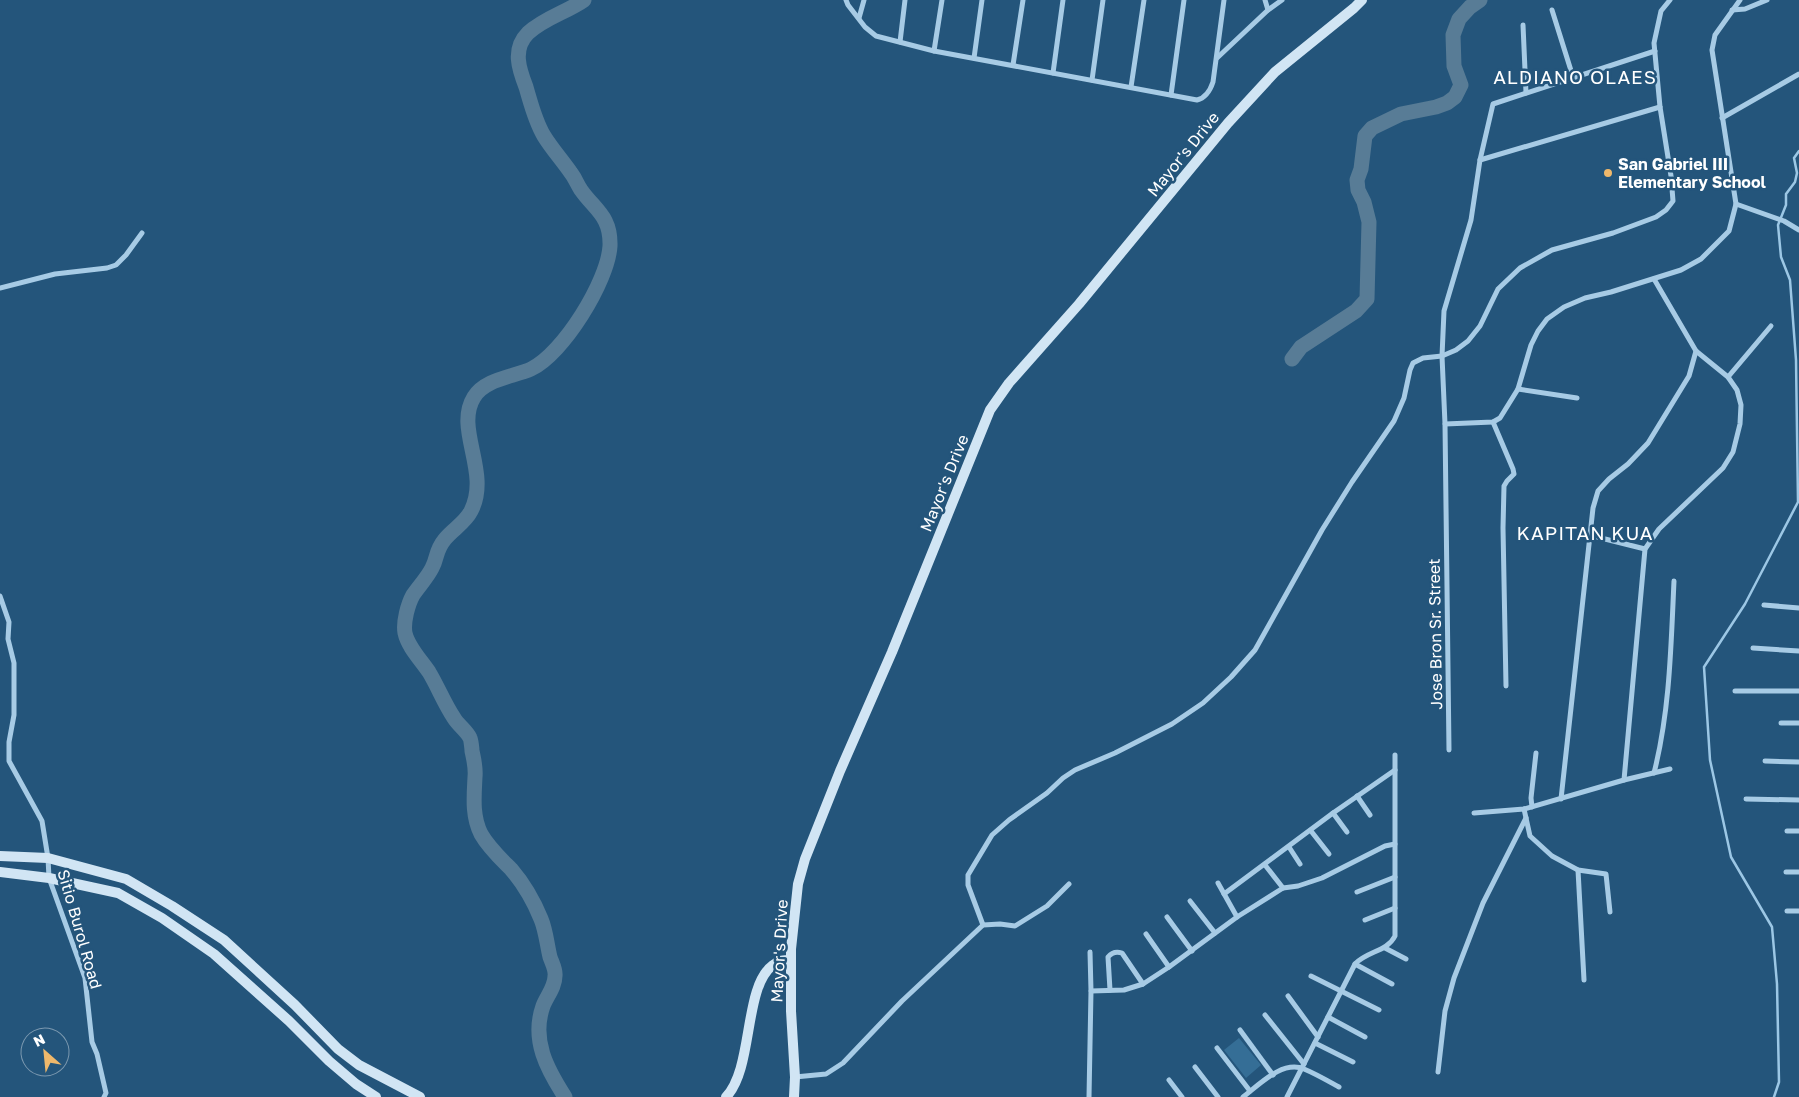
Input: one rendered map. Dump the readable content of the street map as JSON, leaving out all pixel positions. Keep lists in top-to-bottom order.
{
  "streets": {
    "street": ["Mayor's Drive", "Jose Bron Sr. Street", "Sitio Burol Road"]
  },
  "districts": ["ALDIANO OLAES", "KAPITAN KUA"],
  "places": ["San Gabriel III Elementary School"],
  "north": "top left"
}
